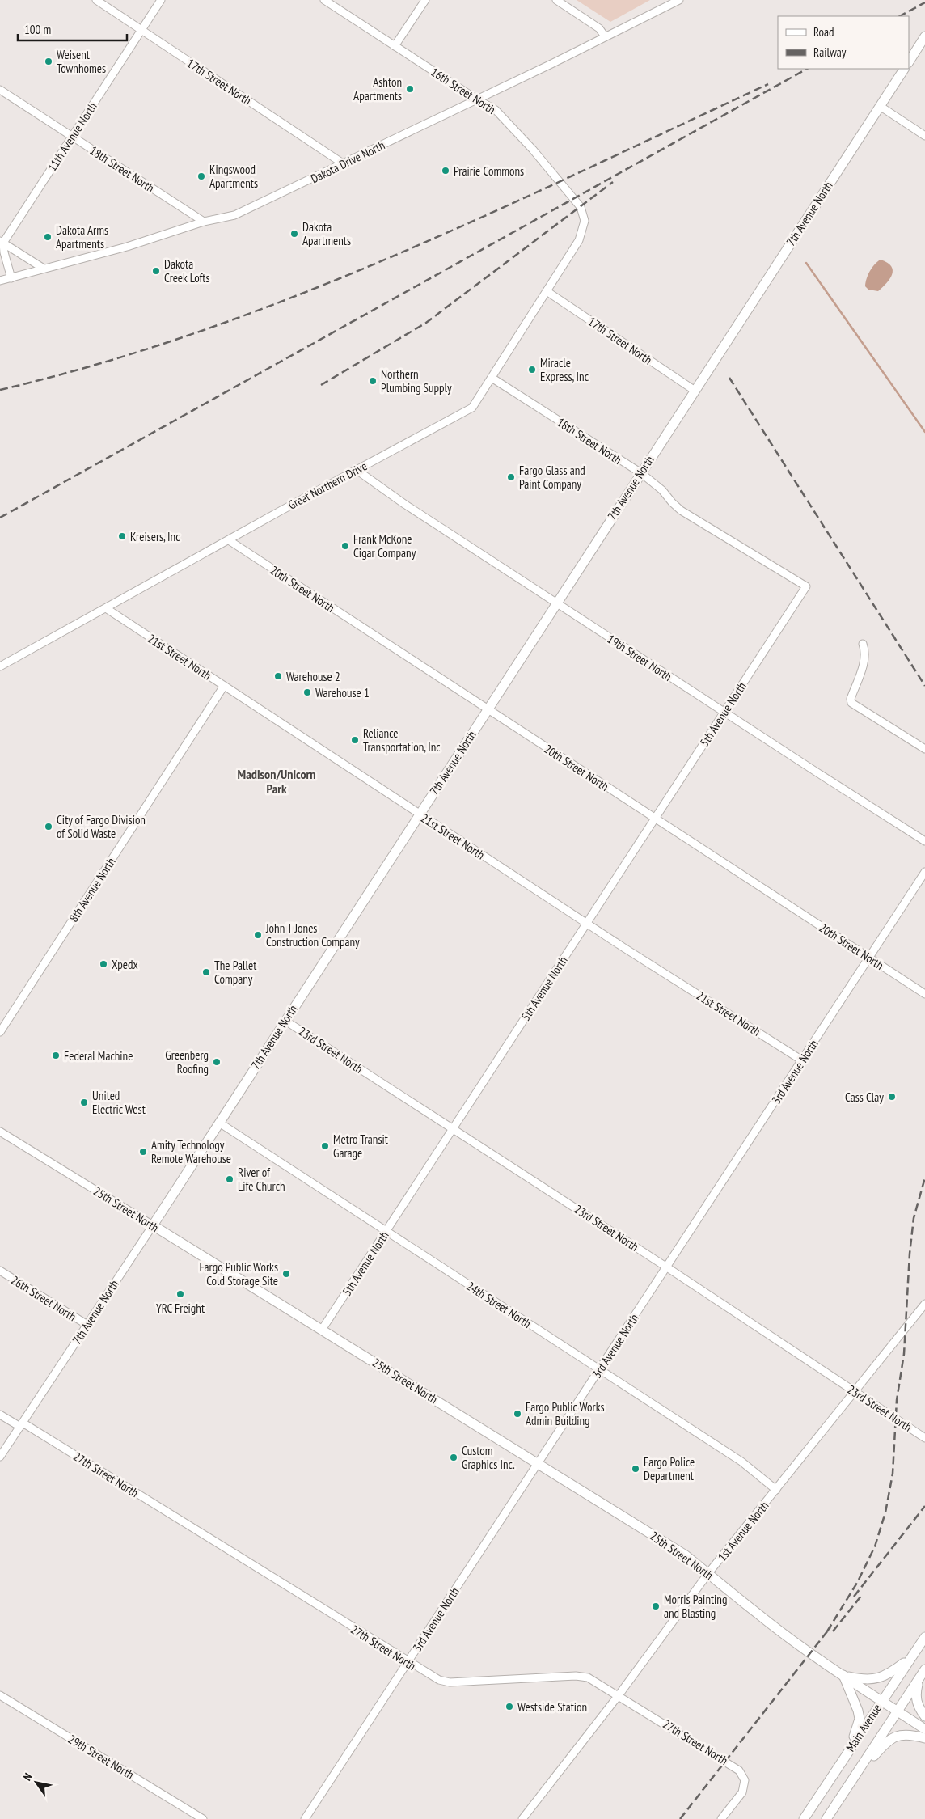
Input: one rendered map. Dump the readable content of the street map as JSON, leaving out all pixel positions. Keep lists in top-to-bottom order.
{
  "streets": {
    "main road": ["7th Avenue North", "25th Street North", "Main Avenue"],
    "street": [
      "17th Street North",
      "16th Street North",
      "11th Avenue North",
      "Dakota Drive North",
      "18th Street North",
      "Great Northern Drive",
      "20th Street North",
      "21st Street North",
      "19th Street North",
      "5th Avenue North",
      "8th Avenue North",
      "23rd Street North",
      "3rd Avenue North",
      "26th Street North",
      "24th Street North",
      "27th Street North",
      "1st Avenue North",
      "29th Street North"
    ]
  },
  "crossings": [
    ["17th Street North", "11th Avenue North"],
    ["17th Street North", "Dakota Drive North"],
    ["17th Street North", "7th Avenue North"],
    ["17th Street North", "Great Northern Drive"],
    ["16th Street North", "Dakota Drive North"],
    ["16th Street North", "Great Northern Drive"],
    ["11th Avenue North", "18th Street North"],
    ["Dakota Drive North", "18th Street North"],
    ["18th Street North", "7th Avenue North"],
    ["18th Street North", "Great Northern Drive"],
    ["18th Street North", "5th Avenue North"],
    ["7th Avenue North", "20th Street North"],
    ["7th Avenue North", "21st Street North"],
    ["7th Avenue North", "19th Street North"],
    ["7th Avenue North", "23rd Street North"],
    ["7th Avenue North", "25th Street North"],
    ["7th Avenue North", "26th Street North"],
    ["7th Avenue North", "24th Street North"],
    ["7th Avenue North", "27th Street North"],
    ["Great Northern Drive", "20th Street North"],
    ["Great Northern Drive", "21st Street North"],
    ["Great Northern Drive", "19th Street North"],
    ["20th Street North", "5th Avenue North"],
    ["20th Street North", "3rd Avenue North"],
    ["21st Street North", "5th Avenue North"],
    ["21st Street North", "8th Avenue North"],
    ["21st Street North", "3rd Avenue North"],
    ["19th Street North", "5th Avenue North"],
    ["5th Avenue North", "23rd Street North"],
    ["5th Avenue North", "25th Street North"],
    ["5th Avenue North", "24th Street North"],
    ["23rd Street North", "3rd Avenue North"],
    ["23rd Street North", "1st Avenue North"],
    ["3rd Avenue North", "25th Street North"],
    ["3rd Avenue North", "24th Street North"],
    ["3rd Avenue North", "27th Street North"],
    ["25th Street North", "1st Avenue North"],
    ["25th Street North", "Main Avenue"],
    ["24th Street North", "1st Avenue North"],
    ["27th Street North", "1st Avenue North"]
  ],
  "districts": ["Madison/Unicorn Park"],
  "places": [
    "Weisent Townhomes",
    "Ashton Apartments",
    "Prairie Commons",
    "Kingswood Apartments",
    "Dakota Apartments",
    "Dakota Arms Apartments",
    "Dakota Creek Lofts",
    "Miracle Express, Inc",
    "Northern Plumbing Supply",
    "Fargo Glass and Paint Company",
    "Kreisers, Inc",
    "Frank McKone Cigar Company",
    "Warehouse 2",
    "Warehouse 1",
    "Reliance Transportation, Inc",
    "City of Fargo Division of Solid Waste",
    "John T Jones Construction Company",
    "Xpedx",
    "The Pallet Company",
    "Federal Machine",
    "Greenberg Roofing",
    "Cass Clay",
    "United Electric West",
    "Metro Transit Garage",
    "Amity Technology Remote Warehouse",
    "River of Life Church",
    "Fargo Public Works Cold Storage Site",
    "YRC Freight",
    "Fargo Public Works Admin Building",
    "Custom Graphics Inc.",
    "Fargo Police Department",
    "Morris Painting and Blasting",
    "Westside Station"
  ],
  "legend": ["Road", "Railway"],
  "scale_bar": "100 m",
  "north": "top left"
}
